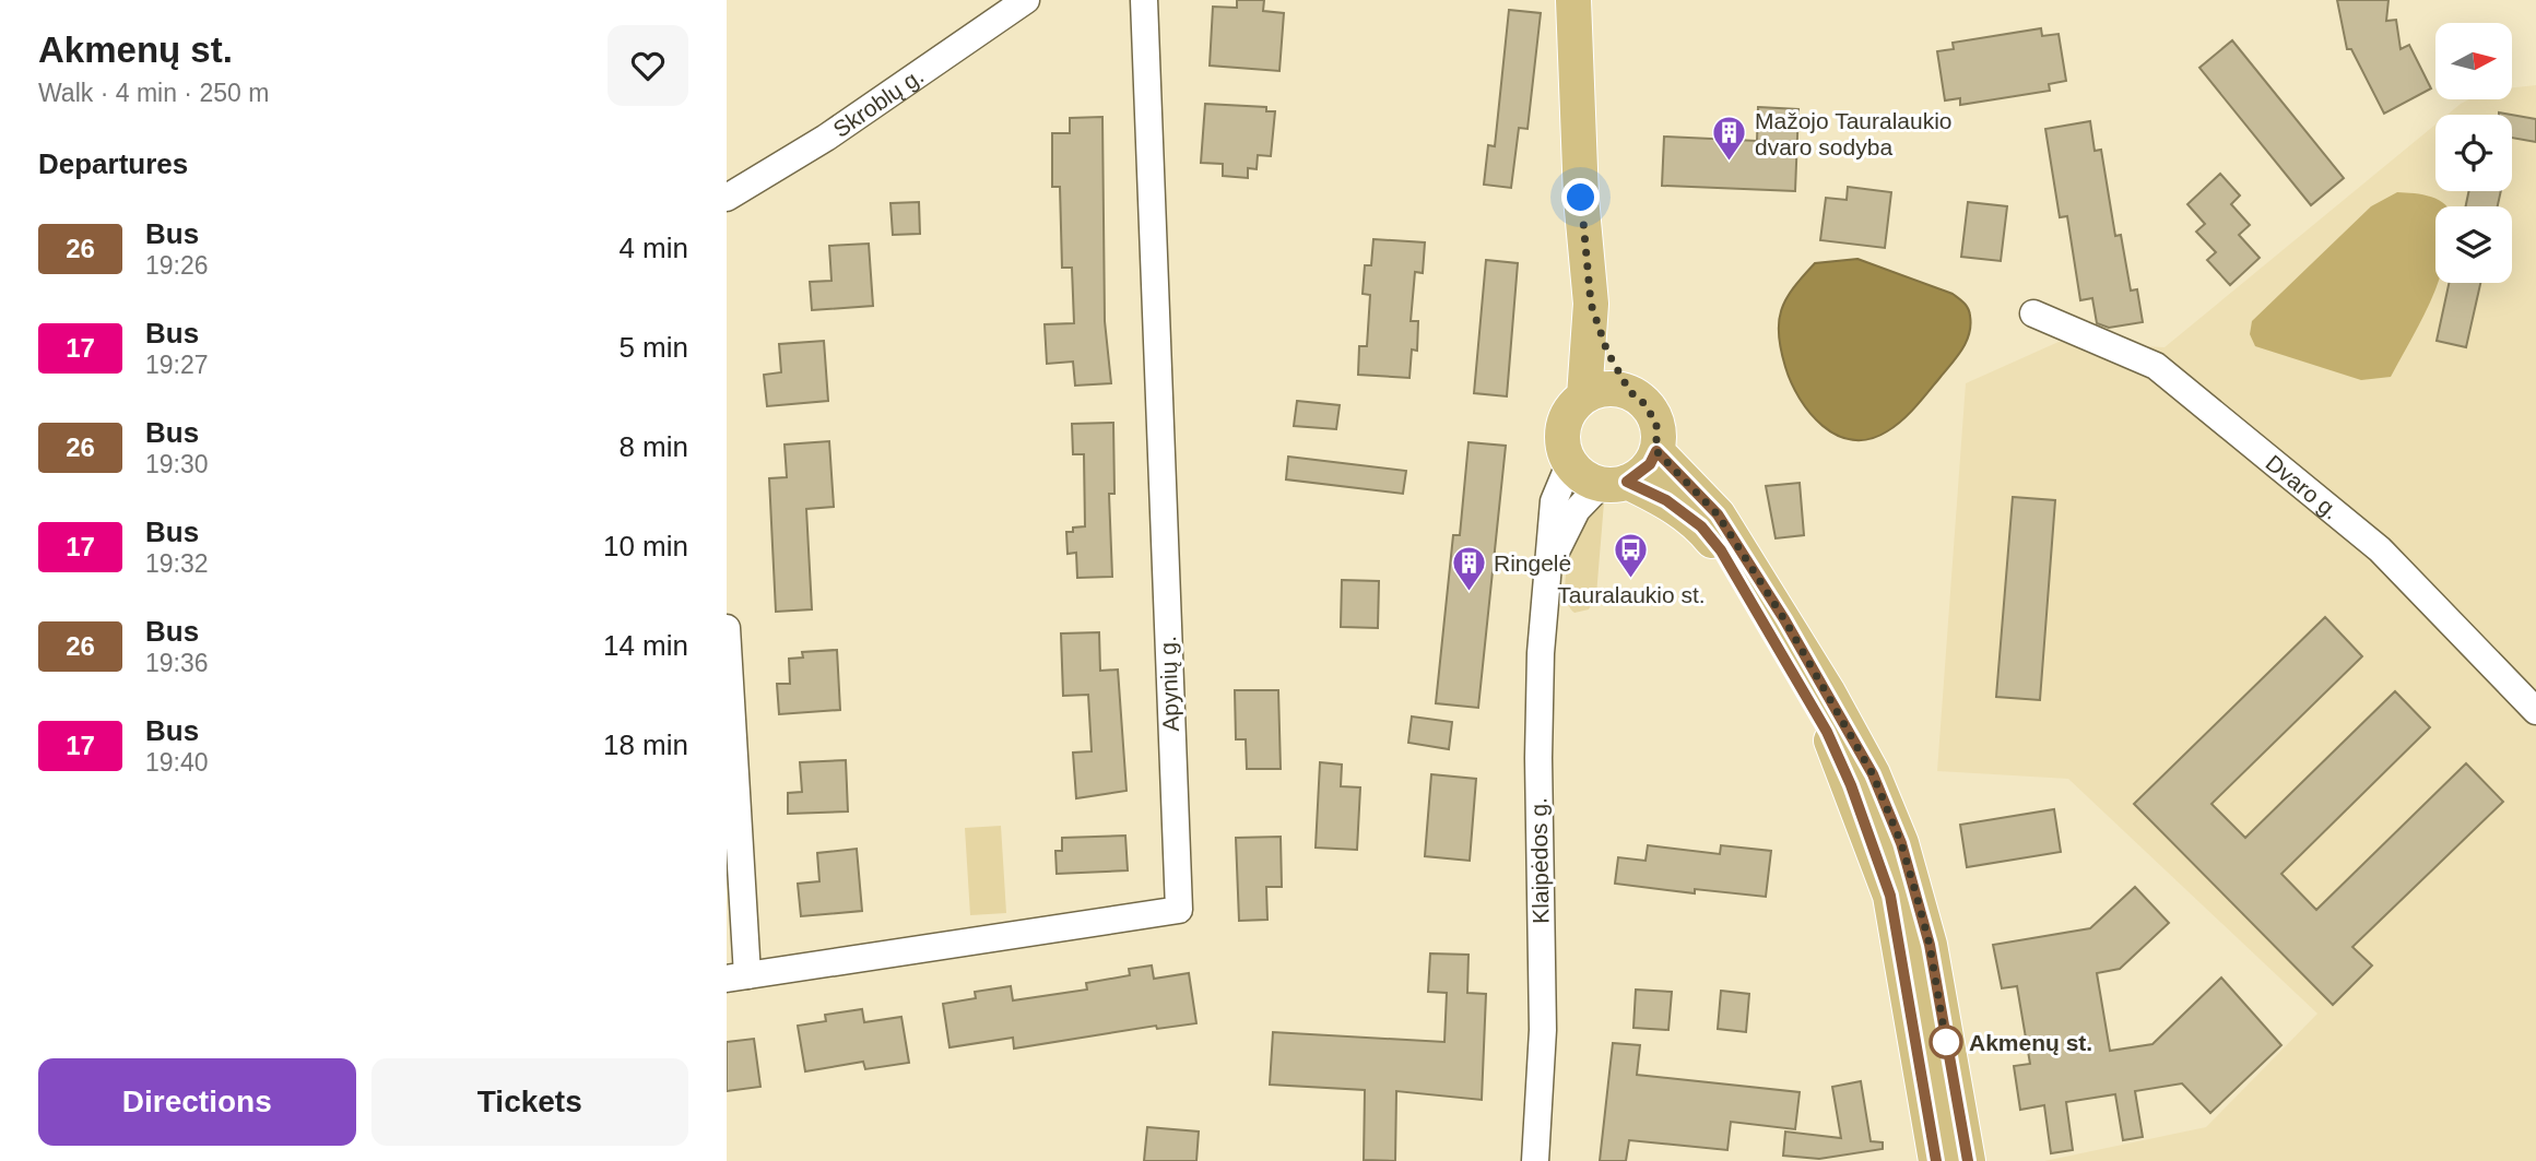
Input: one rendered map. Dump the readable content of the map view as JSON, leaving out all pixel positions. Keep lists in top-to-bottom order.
{
  "streets": {
    "street": [
      "Skroblų g.",
      "Dvaro g.",
      "Apynių g.",
      "Klaipėdos g."
    ]
  },
  "places": {
    "building": ["Mažojo Tauralaukio dvaro sodyba", "Ringelė"],
    "bus stop": ["Tauralaukio st."],
    "other": ["Akmenų st."]
  },
  "lines": ["bus line 26"],
  "north": "right",
  "page": {
    "heading": [
      ["Akmenų st.", "Walk · 4 min · 250 m"],
      "Departures"
    ],
    "list": [
      {
        "mark": "26",
        "name": "Bus",
        "note": "19:26",
        "value": "4 min"
      },
      {
        "mark": "17",
        "name": "Bus",
        "note": "19:27",
        "value": "5 min"
      },
      {
        "mark": "26",
        "name": "Bus",
        "note": "19:30",
        "value": "8 min"
      },
      {
        "mark": "17",
        "name": "Bus",
        "note": "19:32",
        "value": "10 min"
      },
      {
        "mark": "26",
        "name": "Bus",
        "note": "19:36",
        "value": "14 min"
      },
      {
        "mark": "17",
        "name": "Bus",
        "note": "19:40",
        "value": "18 min"
      }
    ],
    "buttons": ["Directions", "Tickets"]
  }
}
